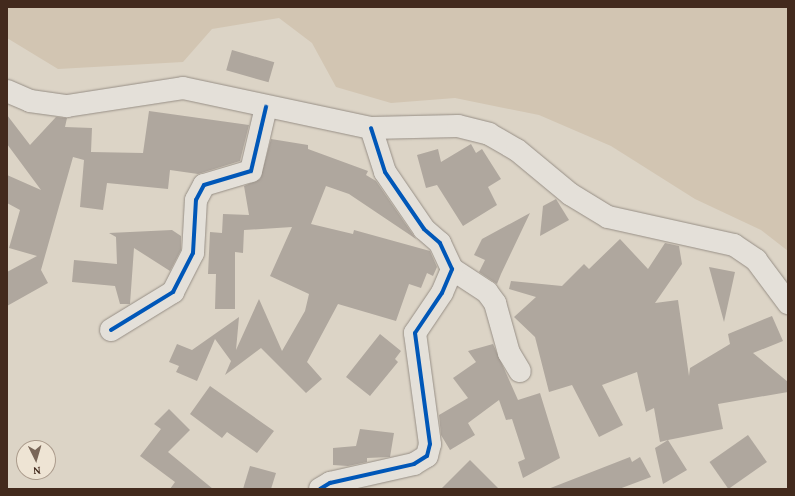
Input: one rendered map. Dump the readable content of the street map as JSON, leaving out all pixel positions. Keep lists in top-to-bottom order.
{
  "north": "bottom"
}
